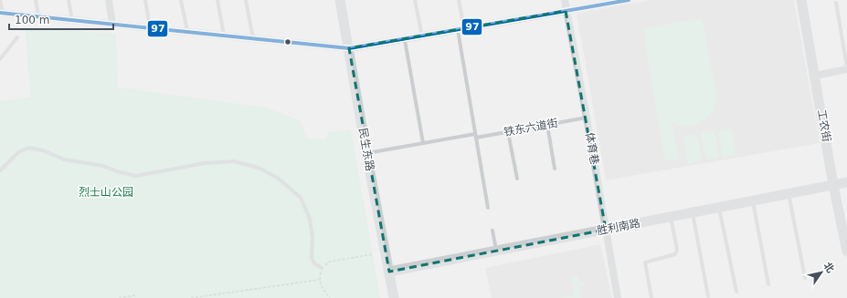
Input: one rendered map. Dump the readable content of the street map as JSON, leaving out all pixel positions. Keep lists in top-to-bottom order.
{
  "streets": {
    "main road": ["工农街", "民生东路", "胜利南路"],
    "street": ["体育巷"],
    "lane": ["铁东六道街"]
  },
  "crossings": [
    ["工农街", "胜利南路"],
    ["铁东六道街", "体育巷"],
    ["铁东六道街", "民生东路"],
    ["体育巷", "胜利南路"],
    ["民生东路", "胜利南路"]
  ],
  "parks": ["烈士山公园"],
  "lines": ["transit line 97"],
  "scale_bar": "100 m",
  "north": "top right"
}
